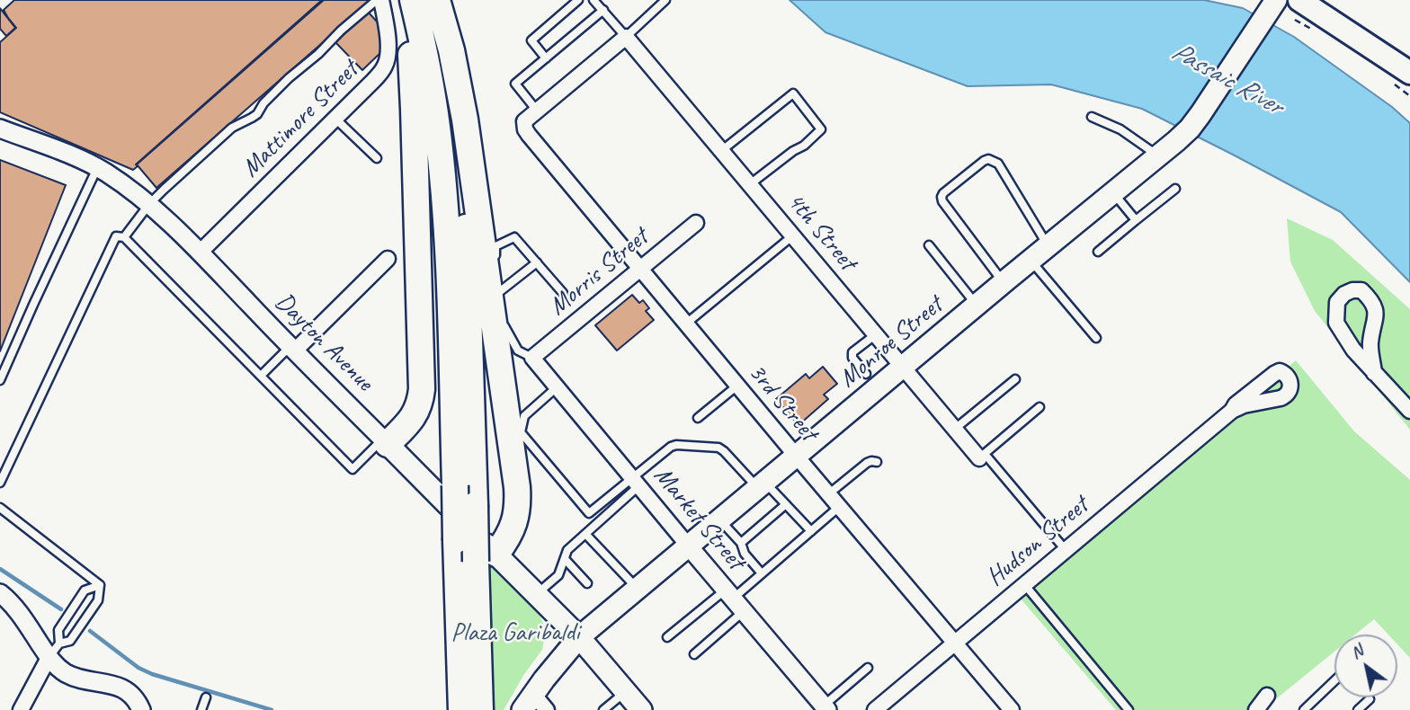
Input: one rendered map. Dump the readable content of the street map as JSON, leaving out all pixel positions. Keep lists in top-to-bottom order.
{
  "streets": {
    "main road": ["Dayton Avenue", "Monroe Street"],
    "street": [
      "Mattimore Street",
      "4th Street",
      "Morris Street",
      "3rd Street",
      "Market Street",
      "Hudson Street"
    ]
  },
  "crossings": [
    ["Mattimore Street", "Dayton Avenue"],
    ["4th Street", "Monroe Street"],
    ["Morris Street", "3rd Street"],
    ["Morris Street", "Market Street"],
    ["Dayton Avenue", "Monroe Street"],
    ["Monroe Street", "3rd Street"],
    ["Monroe Street", "Market Street"],
    ["3rd Street", "Hudson Street"]
  ],
  "water": ["Passaic River"],
  "parks": ["Plaza Garibaldi"],
  "north": "top left"
}
